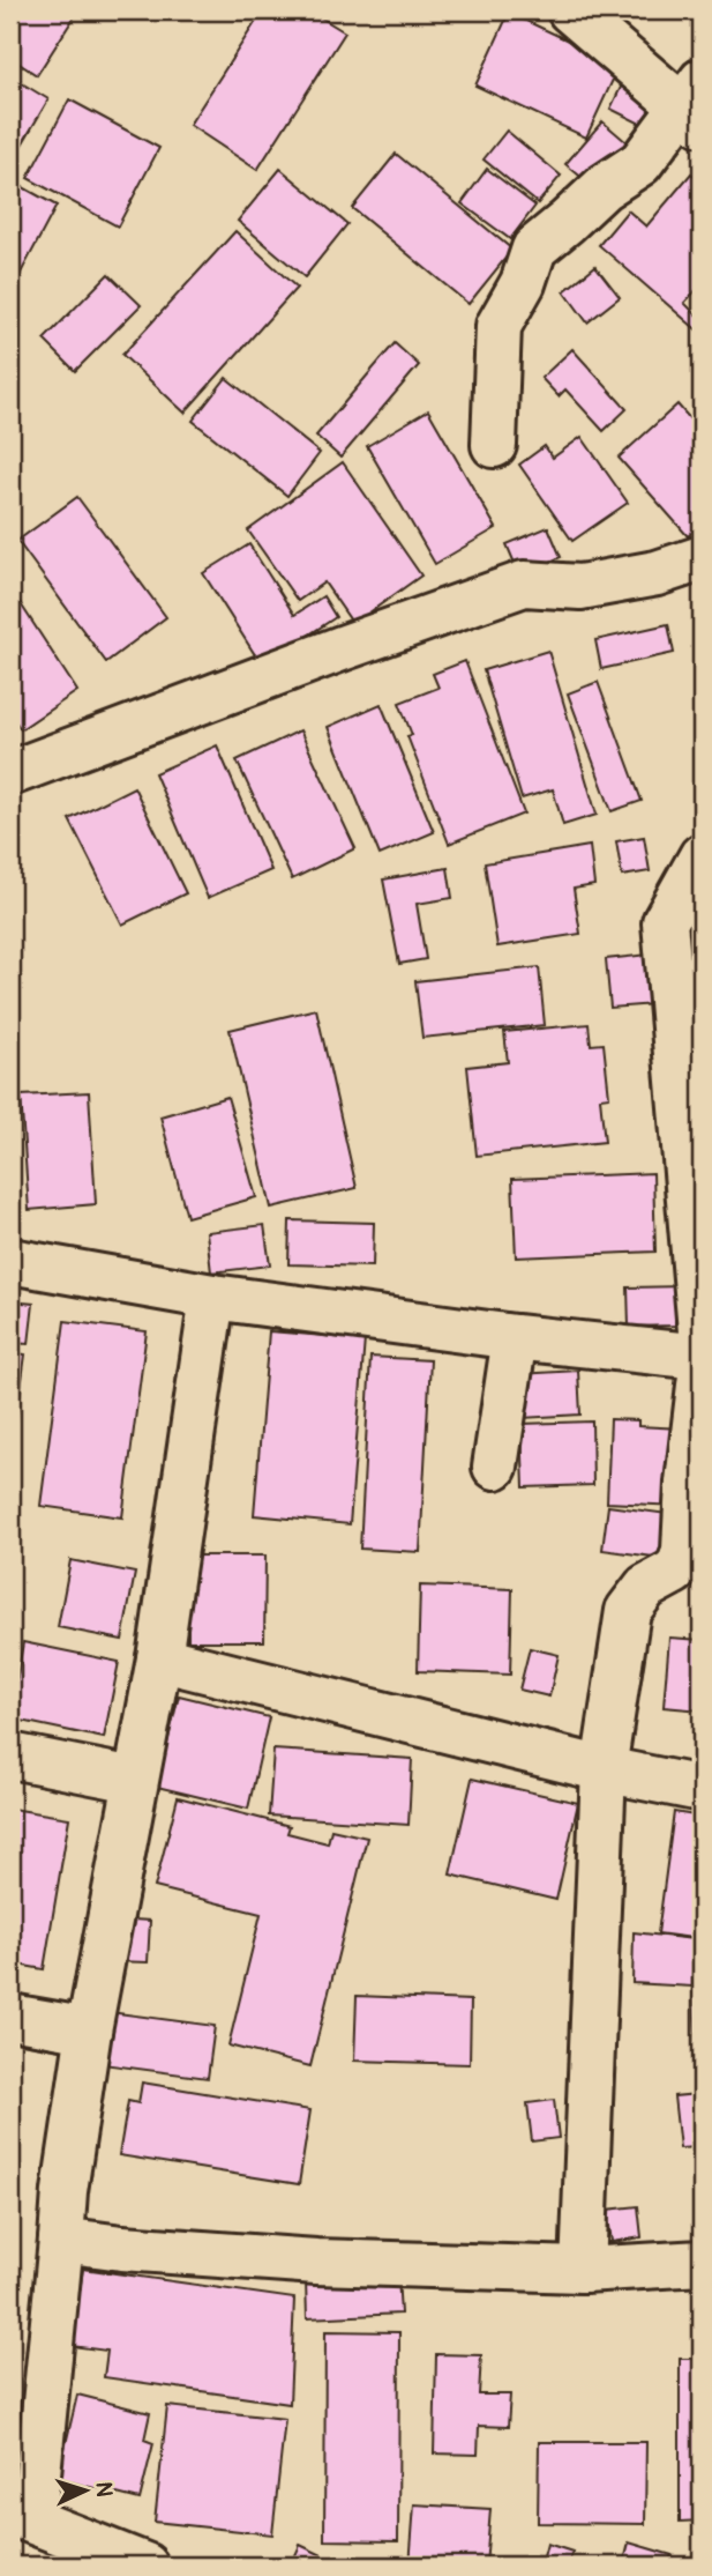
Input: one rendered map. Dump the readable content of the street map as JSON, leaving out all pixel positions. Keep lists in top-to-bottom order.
{
  "north": "right"
}
